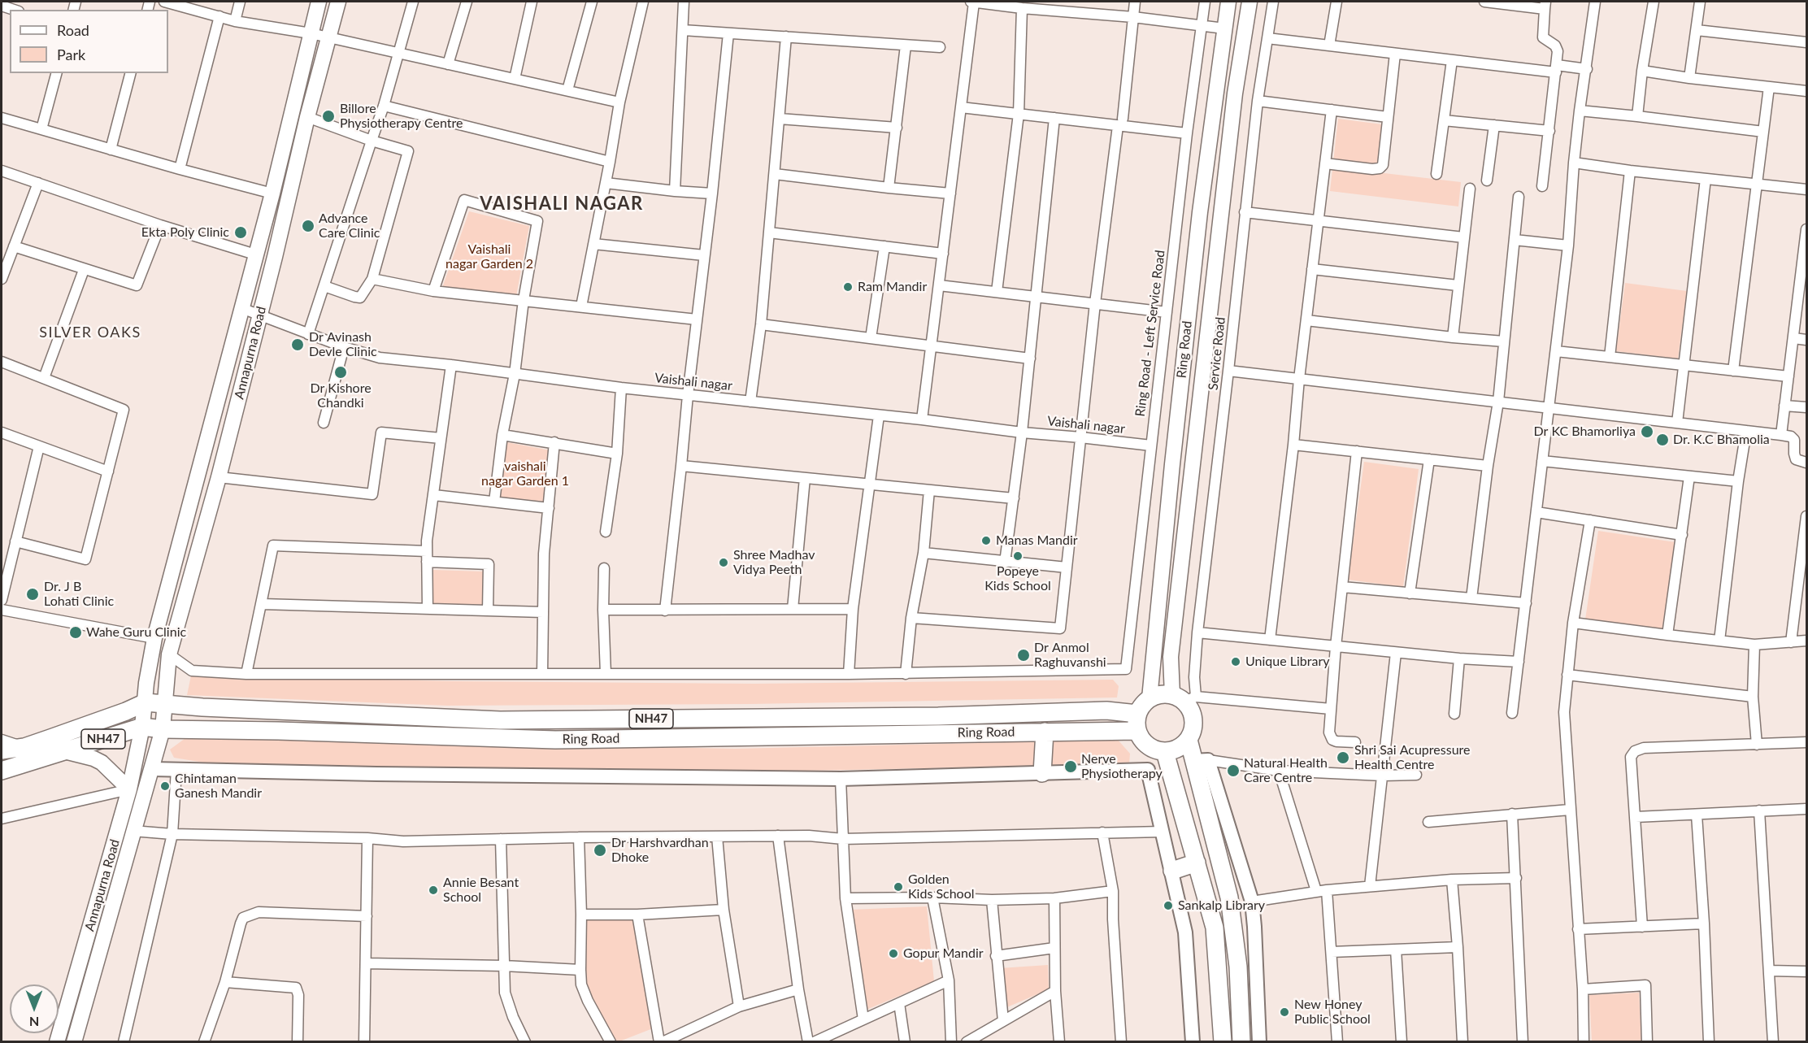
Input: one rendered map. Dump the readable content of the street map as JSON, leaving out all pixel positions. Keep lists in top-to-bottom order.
{
  "streets": {
    "highway": ["Ring Road", "NH47"],
    "main road": ["Annapurna Road"],
    "street": ["Ring Road - Left Service Road", "Service Road", "Vaishali nagar"]
  },
  "crossings": [
    ["Ring Road - Left Service Road", "Vaishali nagar"],
    ["Ring Road", "Annapurna Road"],
    ["Ring Road", "Service Road"],
    ["Ring Road", "NH47"],
    ["Annapurna Road", "Vaishali nagar"],
    ["Annapurna Road", "NH47"]
  ],
  "districts": ["VAISHALI NAGAR", "SILVER OAKS"],
  "parks": ["Vaishali nagar Garden 2", "vaishali nagar Garden 1"],
  "places": [
    "Billore Physiotherapy Centre",
    "Advance Care Clinic",
    "Ekta Poly Clinic",
    "Ram Mandir",
    "Dr Avinash Devle Clinic",
    "Dr Kishore Chandki",
    "Dr KC Bhamorliya",
    "Dr. K.C Bhamolia",
    "Manas Mandir",
    "Popeye Kids School",
    "Shree Madhav Vidya Peeth",
    "Dr. J B Lohati Clinic",
    "Wahe Guru Clinic",
    "Dr Anmol Raghuvanshi",
    "Unique Library",
    "Shri Sai Acupressure Health Centre",
    "Nerve Physiotherapy",
    "Natural Health Care Centre",
    "Chintaman Ganesh Mandir",
    "Dr Harshvardhan Dhoke",
    "Golden Kids School",
    "Annie Besant School",
    "Sankalp Library",
    "Gopur Mandir",
    "New Honey Public School"
  ],
  "legend": ["Road", "Park"],
  "north": "bottom"
}
